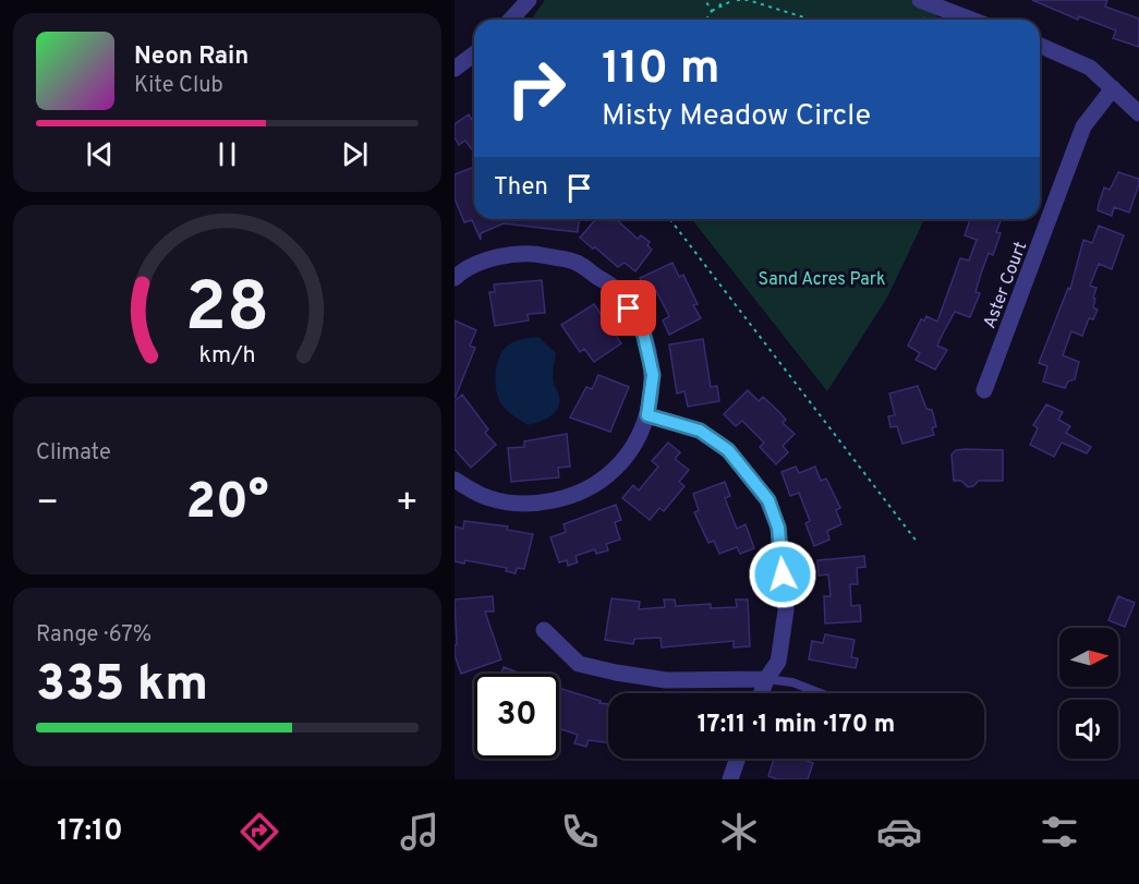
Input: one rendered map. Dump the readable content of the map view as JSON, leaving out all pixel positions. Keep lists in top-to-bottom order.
{
  "streets": {
    "street": ["Aster Court"]
  },
  "parks": ["Sand Acres Park"],
  "north": "right",
  "page": {
    "turn": ["110 m", "Misty Meadow Circle"],
    "song": ["Neon Rain", "Kite Club"],
    "then": "Then",
    "tile": [
      "Climate",
      ["Range · 67%", "335 km"]
    ],
    "heat": ["−", "20°", "+"],
    "limit": "30",
    "trip": "17:11 · 1 min · 170 m",
    "tabs": "17:10",
    "gauge": ["28", "km/h"]
  }
}
